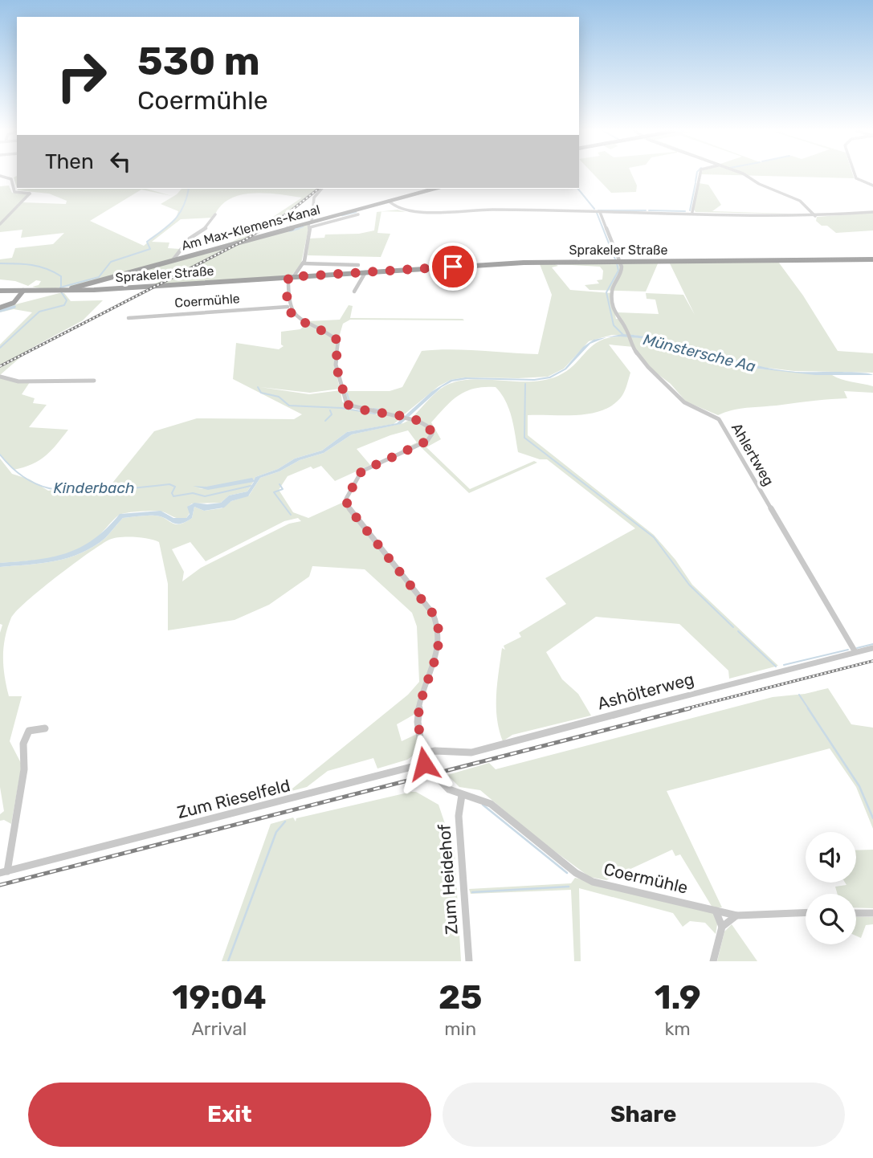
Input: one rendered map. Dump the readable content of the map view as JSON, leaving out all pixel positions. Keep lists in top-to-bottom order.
{
  "streets": {
    "main road": ["Am Max-Klemens-Kanal", "Sprakeler Straße"],
    "street": [
      "Coermühle",
      "Ahlertweg",
      "Ashölterweg",
      "Zum Rieselfeld",
      "Zum Heidehof"
    ]
  },
  "crossings": [
    ["Am Max-Klemens-Kanal", "Sprakeler Straße"],
    ["Sprakeler Straße", "Ahlertweg"],
    ["Coermühle", "Zum Heidehof"],
    ["Ahlertweg", "Ashölterweg"]
  ],
  "water": ["Münstersche Aa", "Kinderbach"],
  "page": {
    "turn": ["530 m", "Coermühle"],
    "then": "Then",
    "eta": [
      "19:04",
      "Arrival",
      "25",
      "min",
      "1.9",
      "km"
    ],
    "buttons": ["Exit", "Share"]
  }
}
